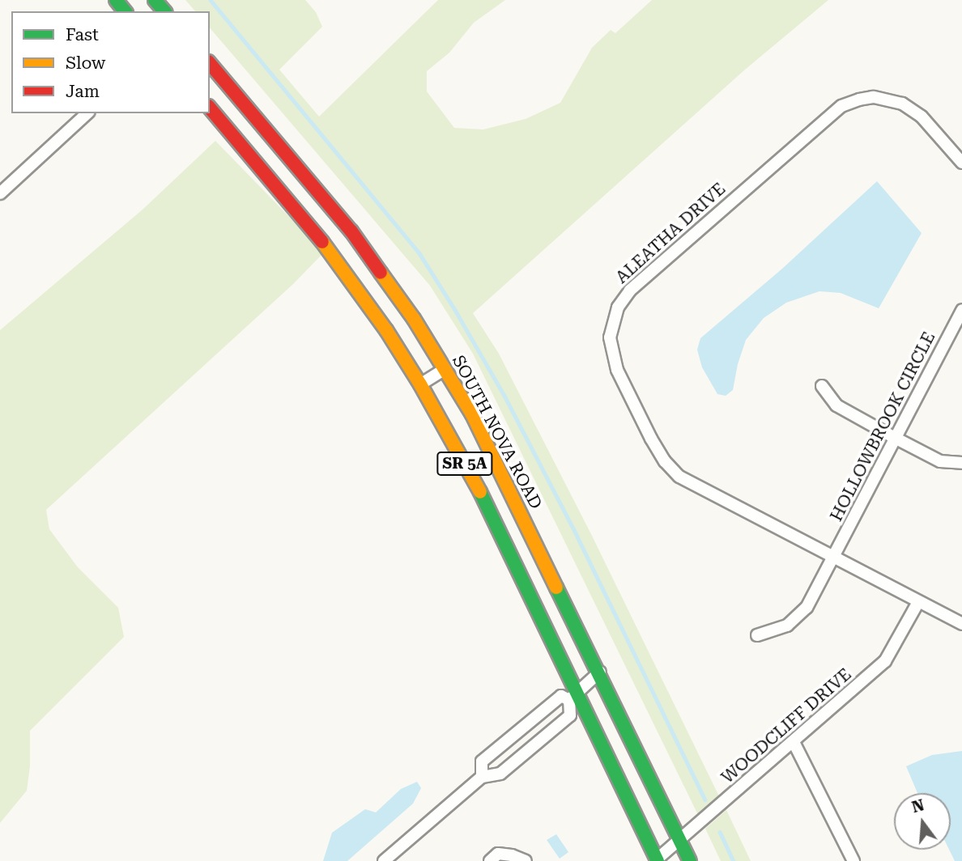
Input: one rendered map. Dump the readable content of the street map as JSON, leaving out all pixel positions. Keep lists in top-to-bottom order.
{
  "streets": {
    "main road": ["SOUTH NOVA ROAD", "SR 5A"],
    "street": ["ALEATHA DRIVE", "HOLLOWBROOK CIRCLE", "WOODCLIFF DRIVE"]
  },
  "crossings": [
    ["ALEATHA DRIVE", "HOLLOWBROOK CIRCLE"],
    ["ALEATHA DRIVE", "WOODCLIFF DRIVE"],
    ["SOUTH NOVA ROAD", "WOODCLIFF DRIVE"],
    ["SR 5A", "WOODCLIFF DRIVE"]
  ],
  "legend": ["Fast", "Slow", "Jam"],
  "north": "top"
}
